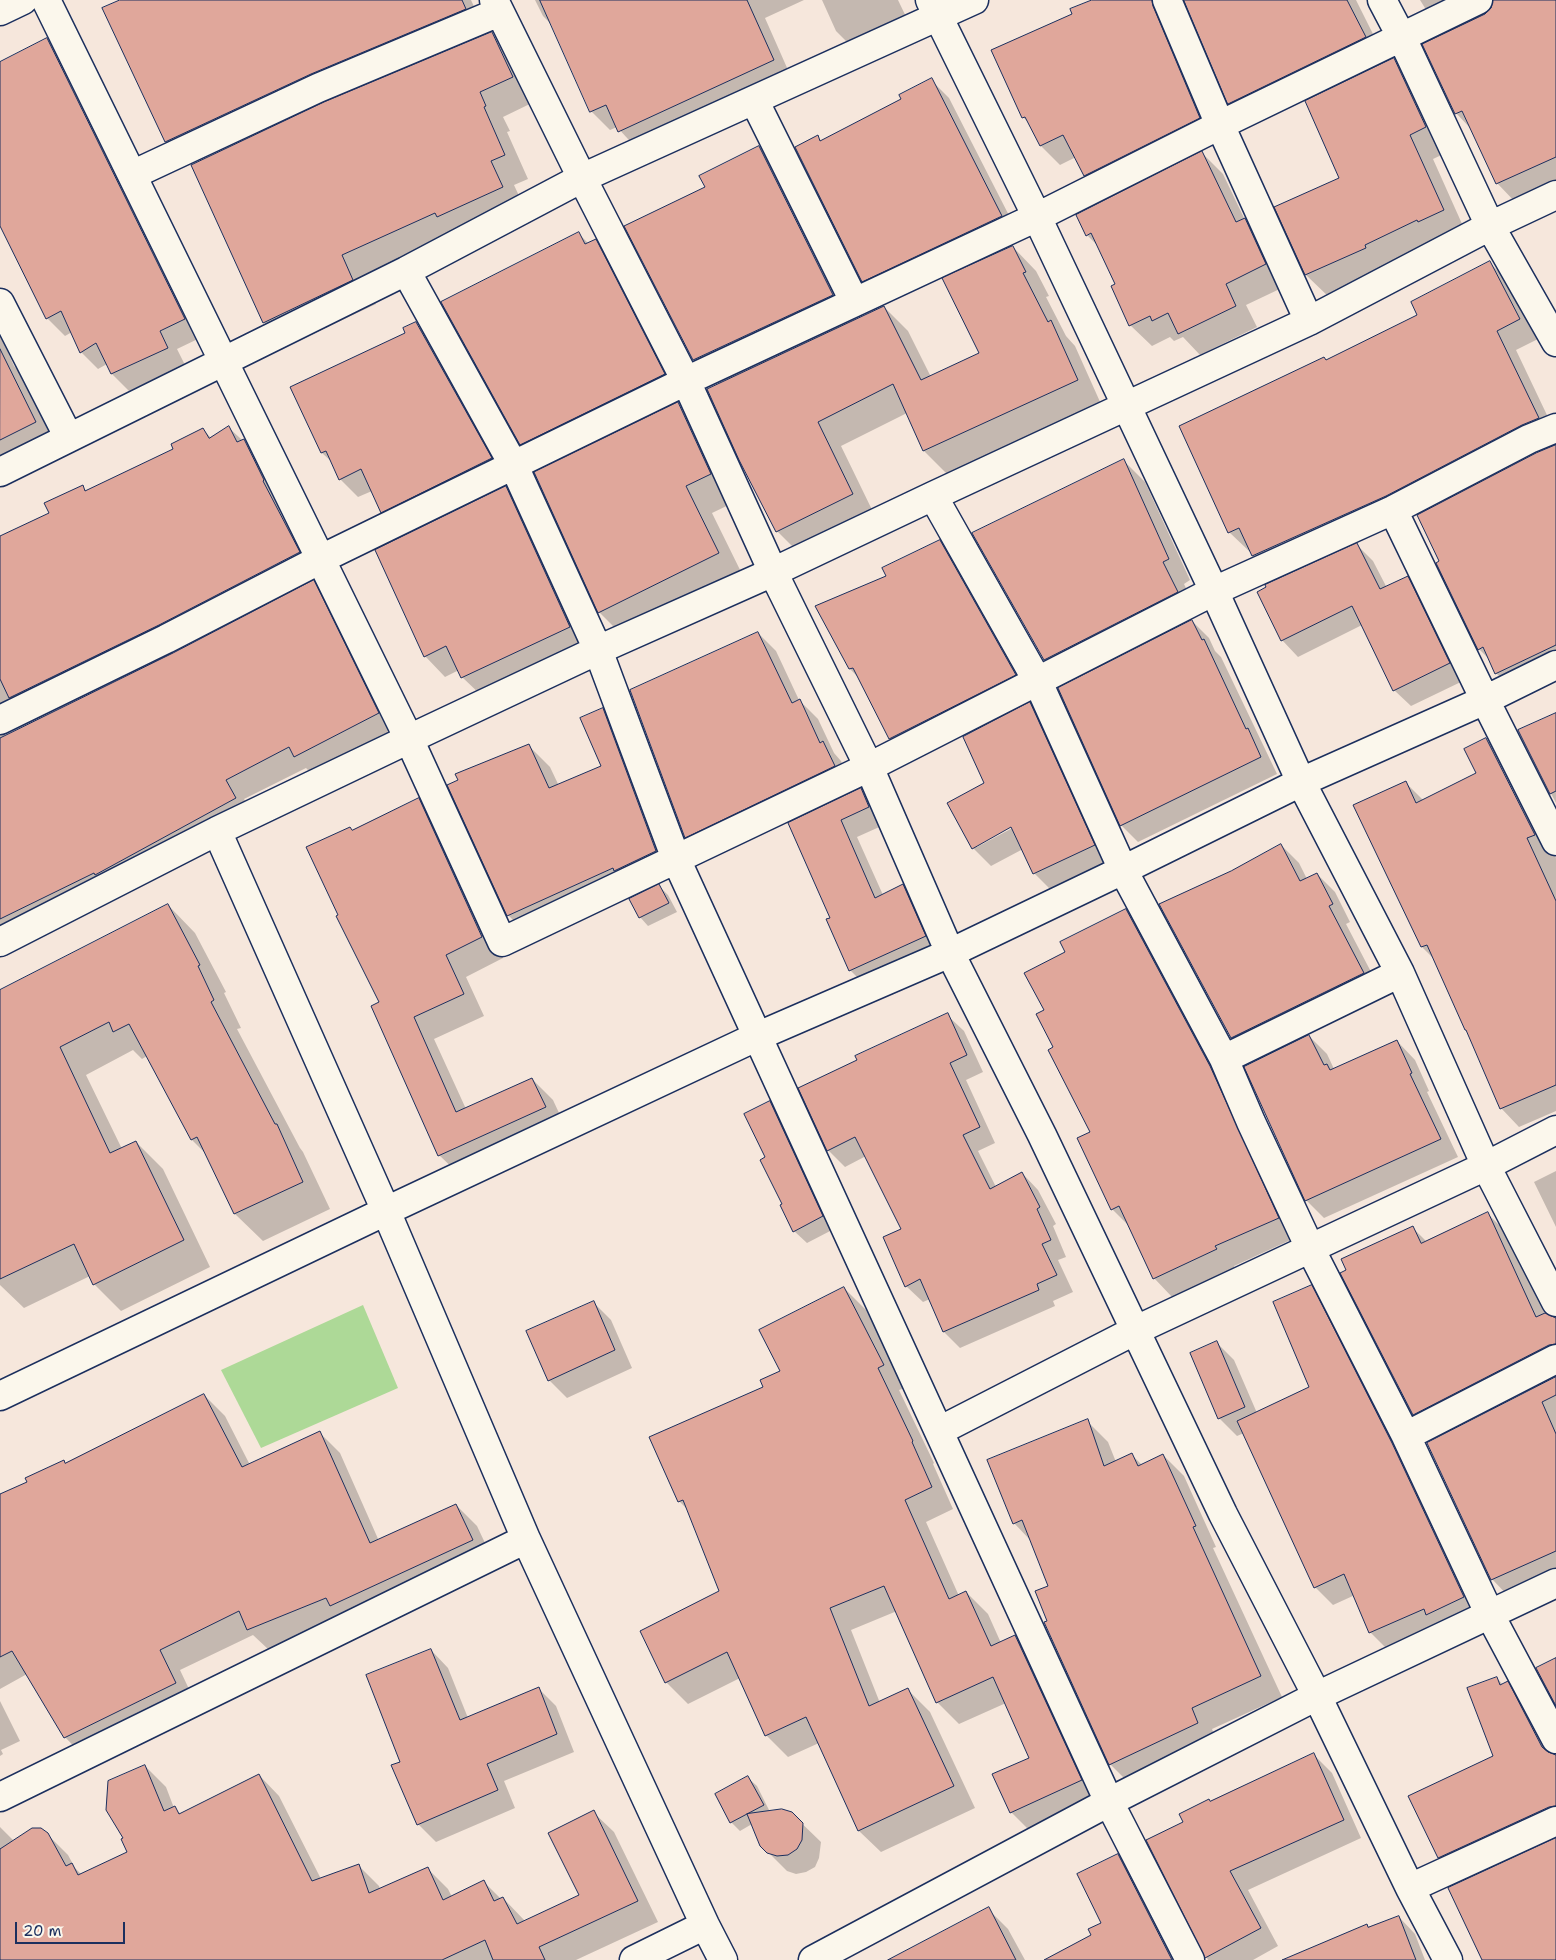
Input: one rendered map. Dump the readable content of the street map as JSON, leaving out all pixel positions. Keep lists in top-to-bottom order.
{
  "scale_bar": "20 m"
}
